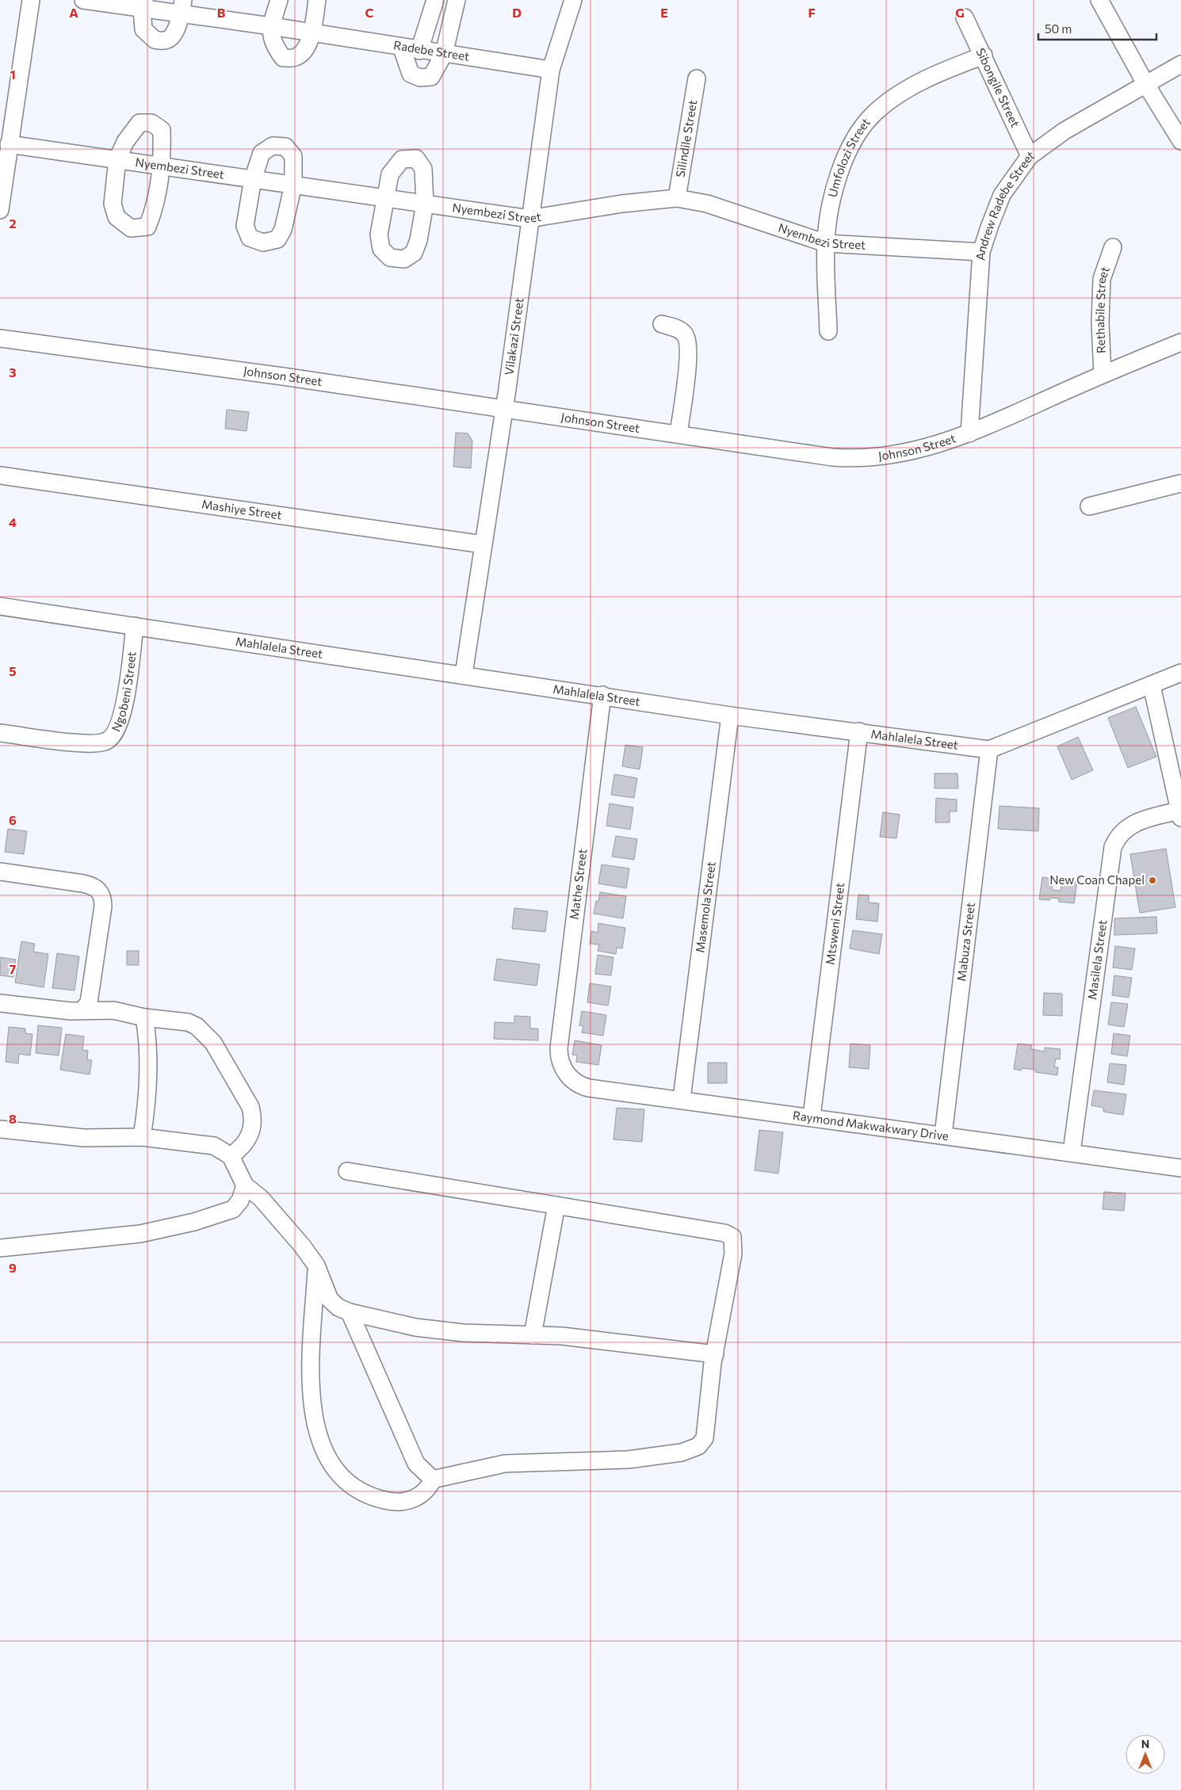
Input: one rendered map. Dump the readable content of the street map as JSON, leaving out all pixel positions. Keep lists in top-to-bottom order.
{
  "streets": {
    "street": [
      "Radebe Street",
      "Sibongile Street",
      "Silindile Street",
      "Umfolozi Street",
      "Nyembezi Street",
      "Andrew Radebe Street",
      "Rethabile Street",
      "Vilakazi Street",
      "Johnson Street",
      "Mashiye Street",
      "Mahlalela Street",
      "Ngobeni Street",
      "Mathe Street",
      "Masemola Street",
      "Mtsweni Street",
      "Mabuza Street",
      "Masilela Street",
      "Raymond Makwakwary Drive"
    ]
  },
  "crossings": [
    ["Radebe Street", "Vilakazi Street"],
    ["Sibongile Street", "Umfolozi Street"],
    ["Sibongile Street", "Andrew Radebe Street"],
    ["Silindile Street", "Nyembezi Street"],
    ["Umfolozi Street", "Nyembezi Street"],
    ["Nyembezi Street", "Andrew Radebe Street"],
    ["Nyembezi Street", "Vilakazi Street"],
    ["Andrew Radebe Street", "Johnson Street"],
    ["Rethabile Street", "Johnson Street"],
    ["Vilakazi Street", "Johnson Street"],
    ["Vilakazi Street", "Mashiye Street"],
    ["Vilakazi Street", "Mahlalela Street"],
    ["Mahlalela Street", "Ngobeni Street"],
    ["Mahlalela Street", "Mathe Street"],
    ["Mahlalela Street", "Masemola Street"],
    ["Mahlalela Street", "Mtsweni Street"],
    ["Mahlalela Street", "Mabuza Street"],
    ["Mathe Street", "Raymond Makwakwary Drive"],
    ["Masemola Street", "Raymond Makwakwary Drive"],
    ["Mtsweni Street", "Raymond Makwakwary Drive"],
    ["Mabuza Street", "Raymond Makwakwary Drive"],
    ["Masilela Street", "Raymond Makwakwary Drive"]
  ],
  "places": ["New Coan Chapel"],
  "scale_bar": "50 m",
  "north": "top",
  "grid": {
    "columns": [
      "A",
      "B",
      "C",
      "D",
      "E",
      "F",
      "G"
    ],
    "rows": [
      "1",
      "2",
      "3",
      "4",
      "5",
      "6",
      "7",
      "8",
      "9"
    ]
  }
}
